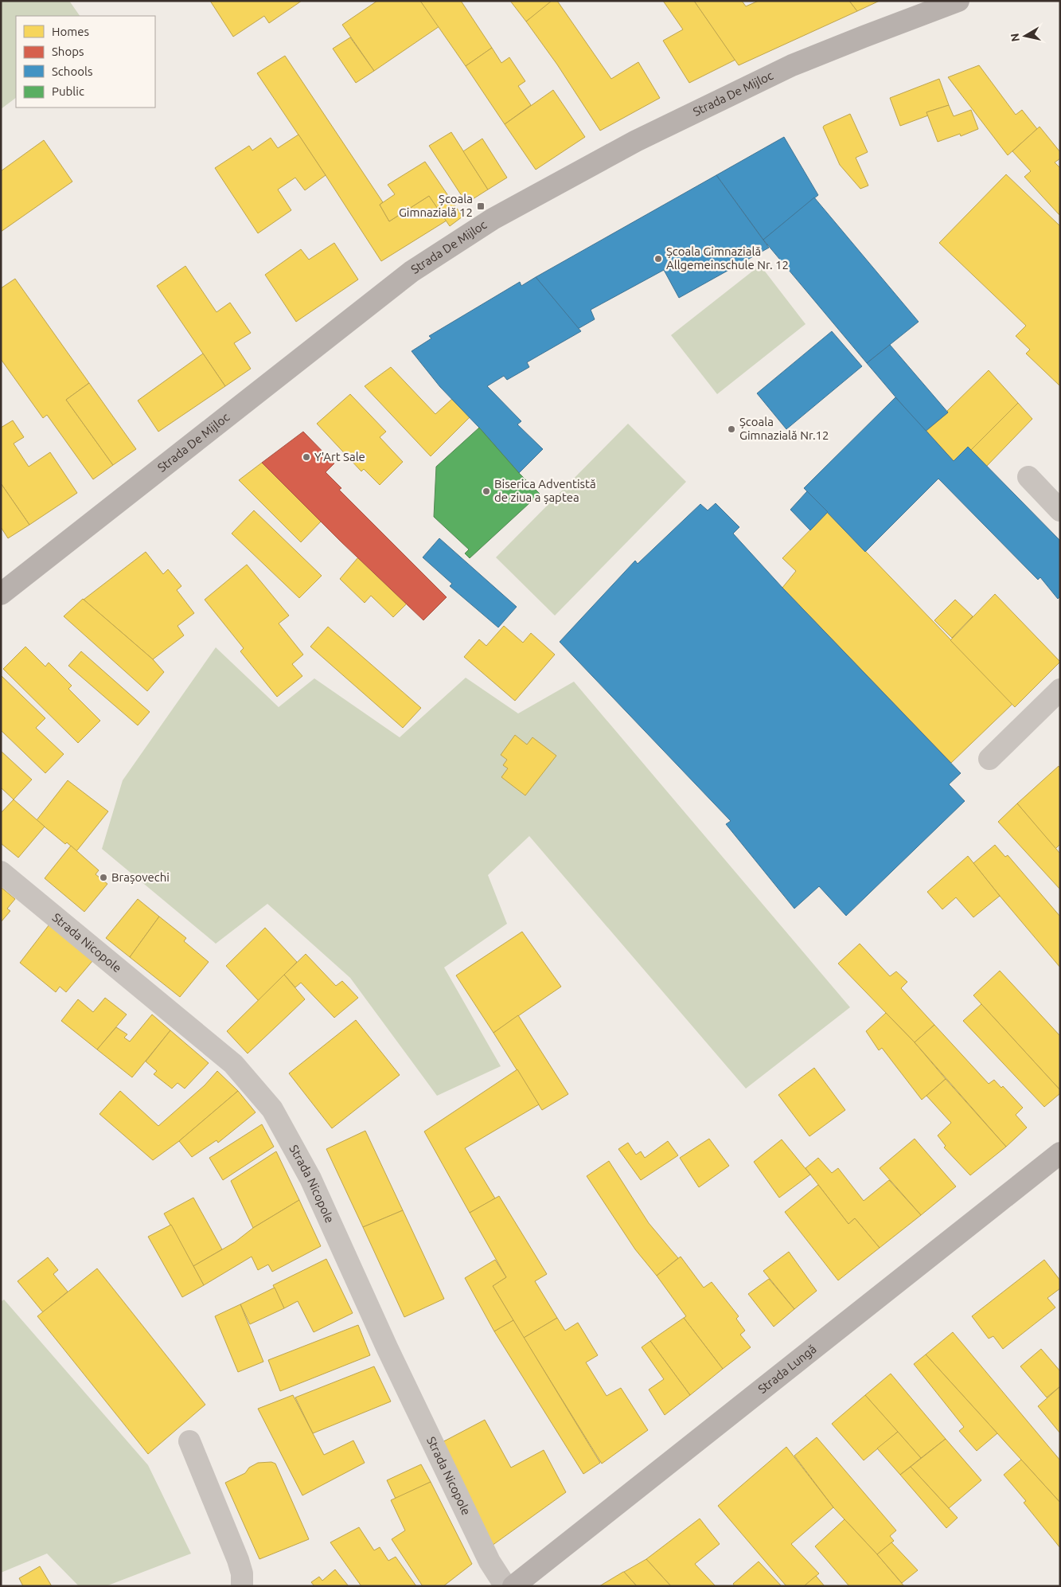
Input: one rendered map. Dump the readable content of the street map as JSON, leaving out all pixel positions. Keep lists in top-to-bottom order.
{
  "streets": {
    "main road": ["Strada De Mijloc", "Strada Lungă"],
    "street": ["Strada Nicopole"]
  },
  "places": {
    "transit": ["Școala Gimnazială 12"],
    "other": [
      "Școala Gimnazială Allgemeinschule Nr. 12",
      "Școala Gimnazială Nr.12",
      "Y'Art Sale",
      "Biserica Adventistă de ziua a șaptea",
      "Brașovechi"
    ]
  },
  "legend": [
    "Homes",
    "Shops",
    "Schools",
    "Public"
  ],
  "north": "left"
}
